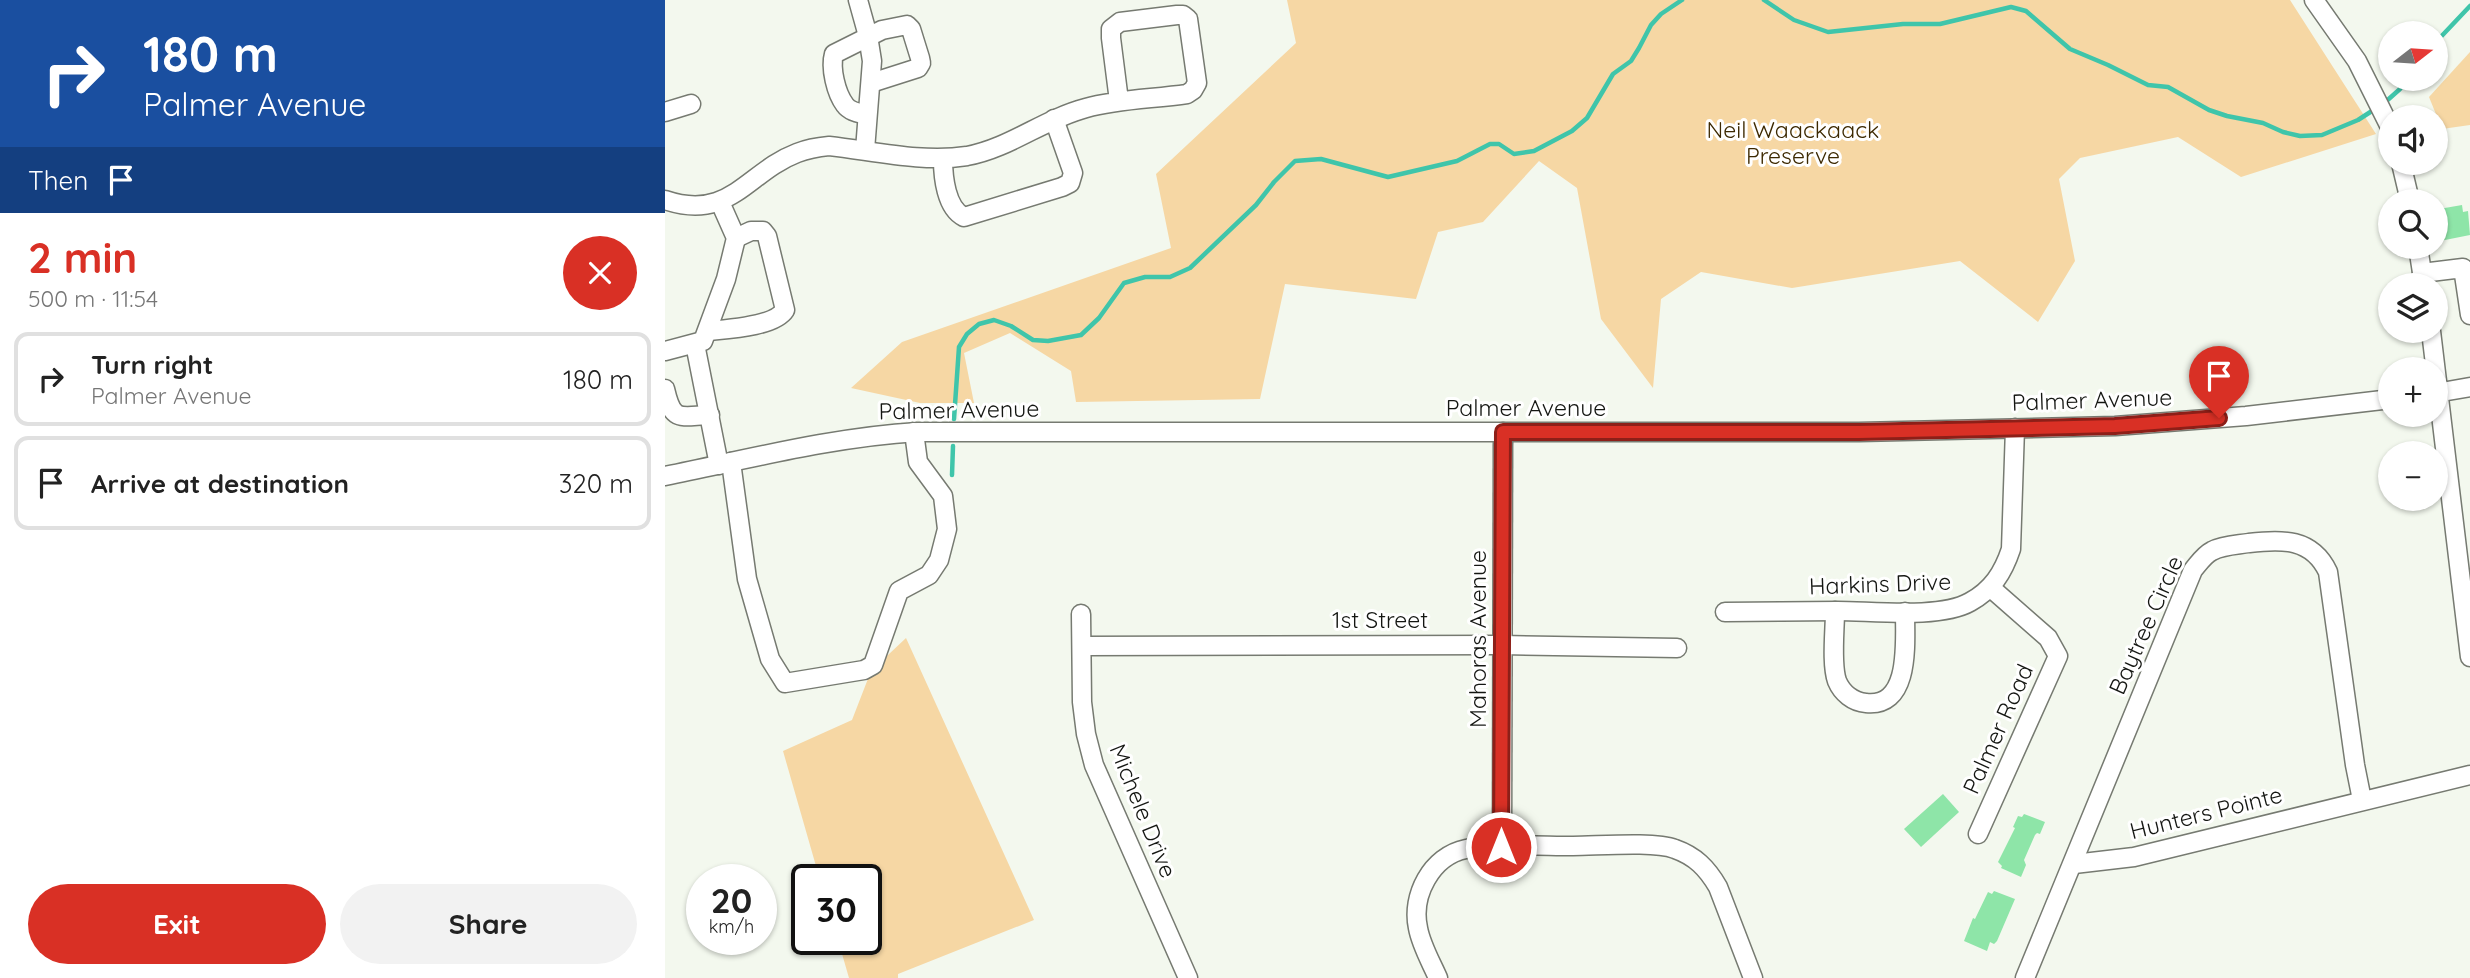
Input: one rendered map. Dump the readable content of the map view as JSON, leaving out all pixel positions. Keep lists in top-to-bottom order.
{
  "streets": {
    "street": [
      "Palmer Avenue",
      "Harkins Drive",
      "1st Street",
      "Baytree Circle",
      "Mahoras Avenue",
      "Palmer Road",
      "Michele Drive",
      "Hunters Pointe"
    ]
  },
  "crossings": [
    ["Palmer Avenue", "Mahoras Avenue"],
    ["Harkins Drive", "Palmer Road"],
    ["1st Street", "Mahoras Avenue"],
    ["1st Street", "Michele Drive"],
    ["Baytree Circle", "Hunters Pointe"]
  ],
  "parks": ["Neil Waackaack Preserve"],
  "north": "right",
  "page": {
    "turn": ["180 m", "Palmer Avenue"],
    "map_buttons": ["+", "−"],
    "then": "Then",
    "heading": ["2 min", "500 m · 11:54"],
    "list": [
      {
        "name": "Turn right",
        "note": "Palmer Avenue",
        "value": "180 m"
      },
      {
        "name": "Arrive at destination",
        "value": "320 m"
      }
    ],
    "speed": "20 km/h",
    "limit": "30",
    "buttons": ["Exit", "Share"]
  }
}
